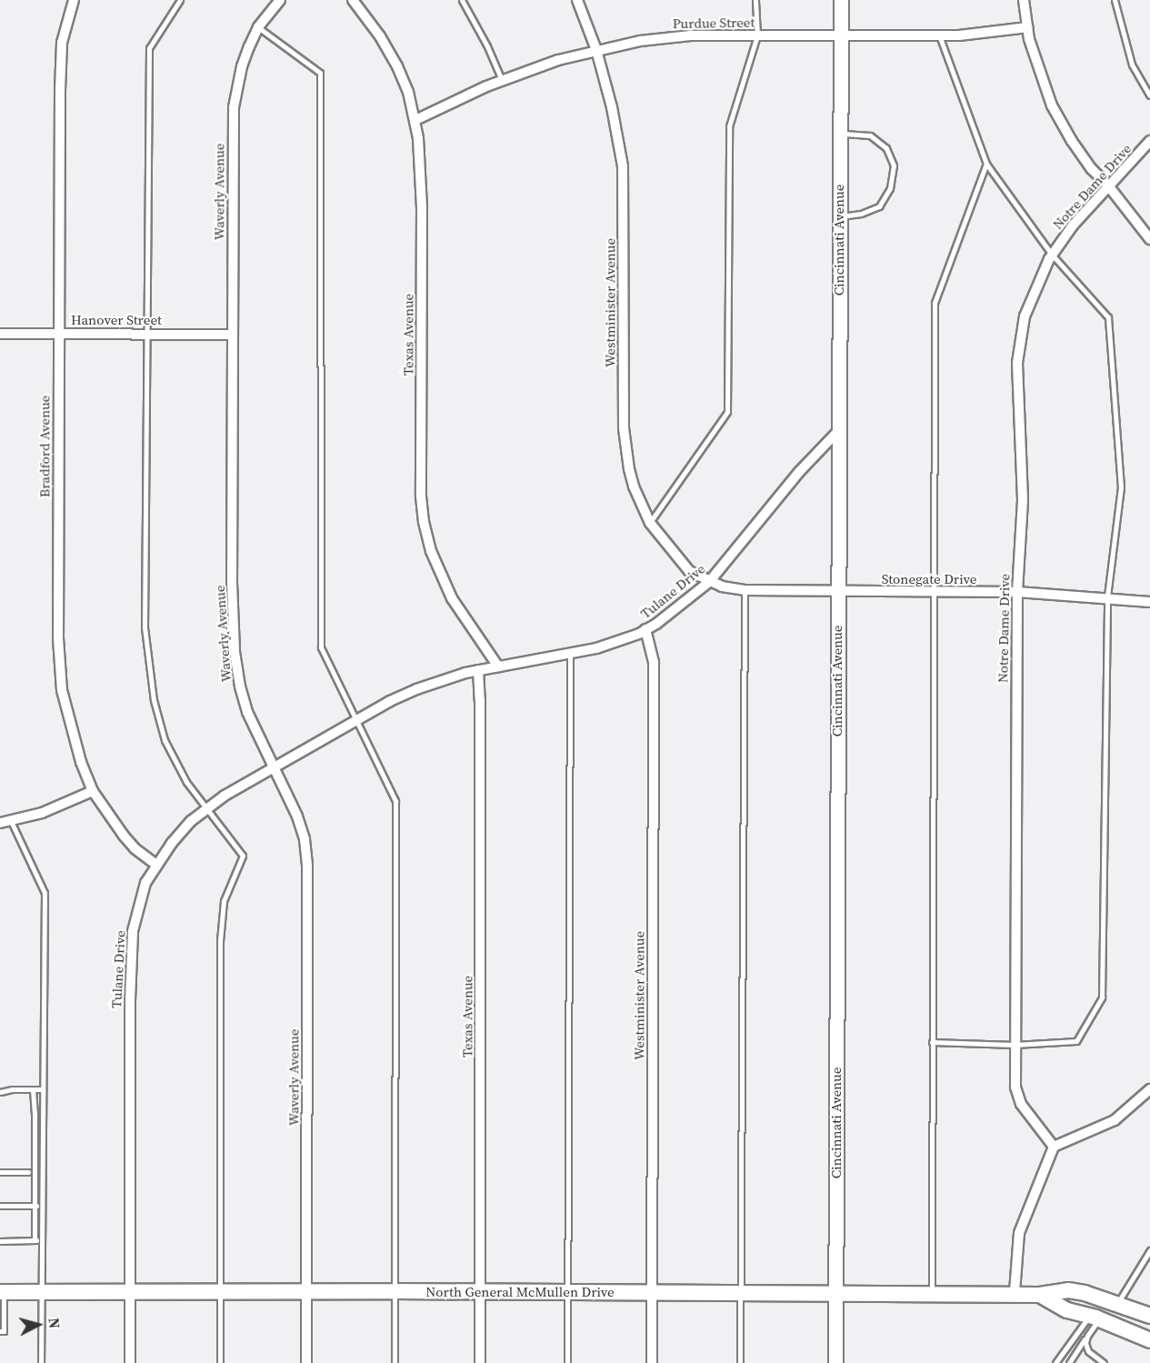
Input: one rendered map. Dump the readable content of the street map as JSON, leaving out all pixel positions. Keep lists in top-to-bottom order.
{
  "streets": {
    "main road": ["North General McMullen Drive"],
    "street": [
      "Purdue Street",
      "Notre Dame Drive",
      "Waverly Avenue",
      "Cincinnati Avenue",
      "Westminister Avenue",
      "Hanover Street",
      "Texas Avenue",
      "Bradford Avenue",
      "Stonegate Drive",
      "Tulane Drive"
    ]
  },
  "crossings": [
    ["Purdue Street", "Cincinnati Avenue"],
    ["Purdue Street", "Westminister Avenue"],
    ["Purdue Street", "Texas Avenue"],
    ["Notre Dame Drive", "Stonegate Drive"],
    ["Waverly Avenue", "Hanover Street"],
    ["Waverly Avenue", "Tulane Drive"],
    ["Waverly Avenue", "North General McMullen Drive"],
    ["Cincinnati Avenue", "Stonegate Drive"],
    ["Cincinnati Avenue", "Tulane Drive"],
    ["Cincinnati Avenue", "North General McMullen Drive"],
    ["Westminister Avenue", "Stonegate Drive"],
    ["Westminister Avenue", "Tulane Drive"],
    ["Westminister Avenue", "North General McMullen Drive"],
    ["Hanover Street", "Bradford Avenue"],
    ["Texas Avenue", "Tulane Drive"],
    ["Texas Avenue", "North General McMullen Drive"],
    ["Bradford Avenue", "Tulane Drive"],
    ["Stonegate Drive", "Tulane Drive"],
    ["Tulane Drive", "North General McMullen Drive"]
  ],
  "north": "right"
}
